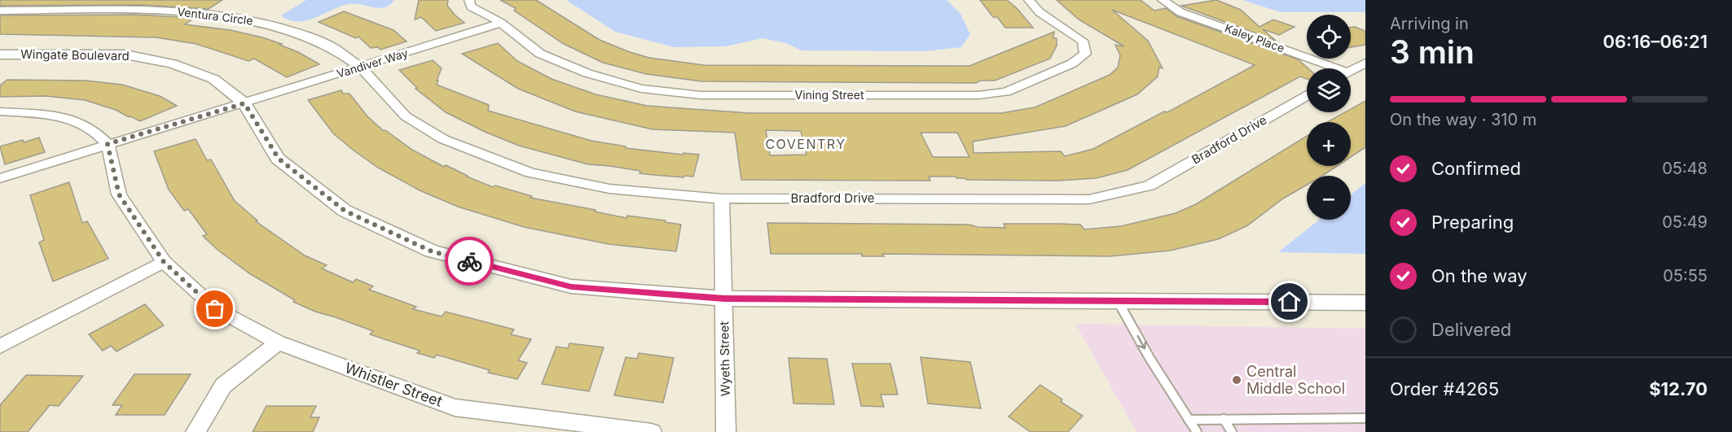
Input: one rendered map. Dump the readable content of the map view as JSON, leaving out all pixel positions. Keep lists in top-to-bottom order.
{
  "streets": {
    "street": [
      "Ventura Circle",
      "Kaley Place",
      "Wingate Boulevard",
      "Vandiver Way",
      "Vining Street",
      "Bradford Drive",
      "Wyeth Street",
      "Whistler Street"
    ]
  },
  "crossings": [
    ["Ventura Circle", "Vandiver Way"],
    ["Ventura Circle", "Bradford Drive"],
    ["Wingate Boulevard", "Vandiver Way"],
    ["Wingate Boulevard", "Wyeth Street"],
    ["Vandiver Way", "Vining Street"],
    ["Vandiver Way", "Bradford Drive"],
    ["Vandiver Way", "Whistler Street"],
    ["Bradford Drive", "Wyeth Street"]
  ],
  "districts": ["COVENTRY"],
  "places": ["Central Middle School"],
  "page": {
    "heading": ["3 min", "Arriving in", "06:16–06:21"],
    "panel": ["Order #4265", "$12.70"],
    "map_buttons": ["+", "−"],
    "bar": "On the way · 310 m",
    "list": [
      ["Confirmed", "05:48"],
      ["Preparing", "05:49"],
      ["On the way", "05:55"],
      "Delivered"
    ]
  }
}
